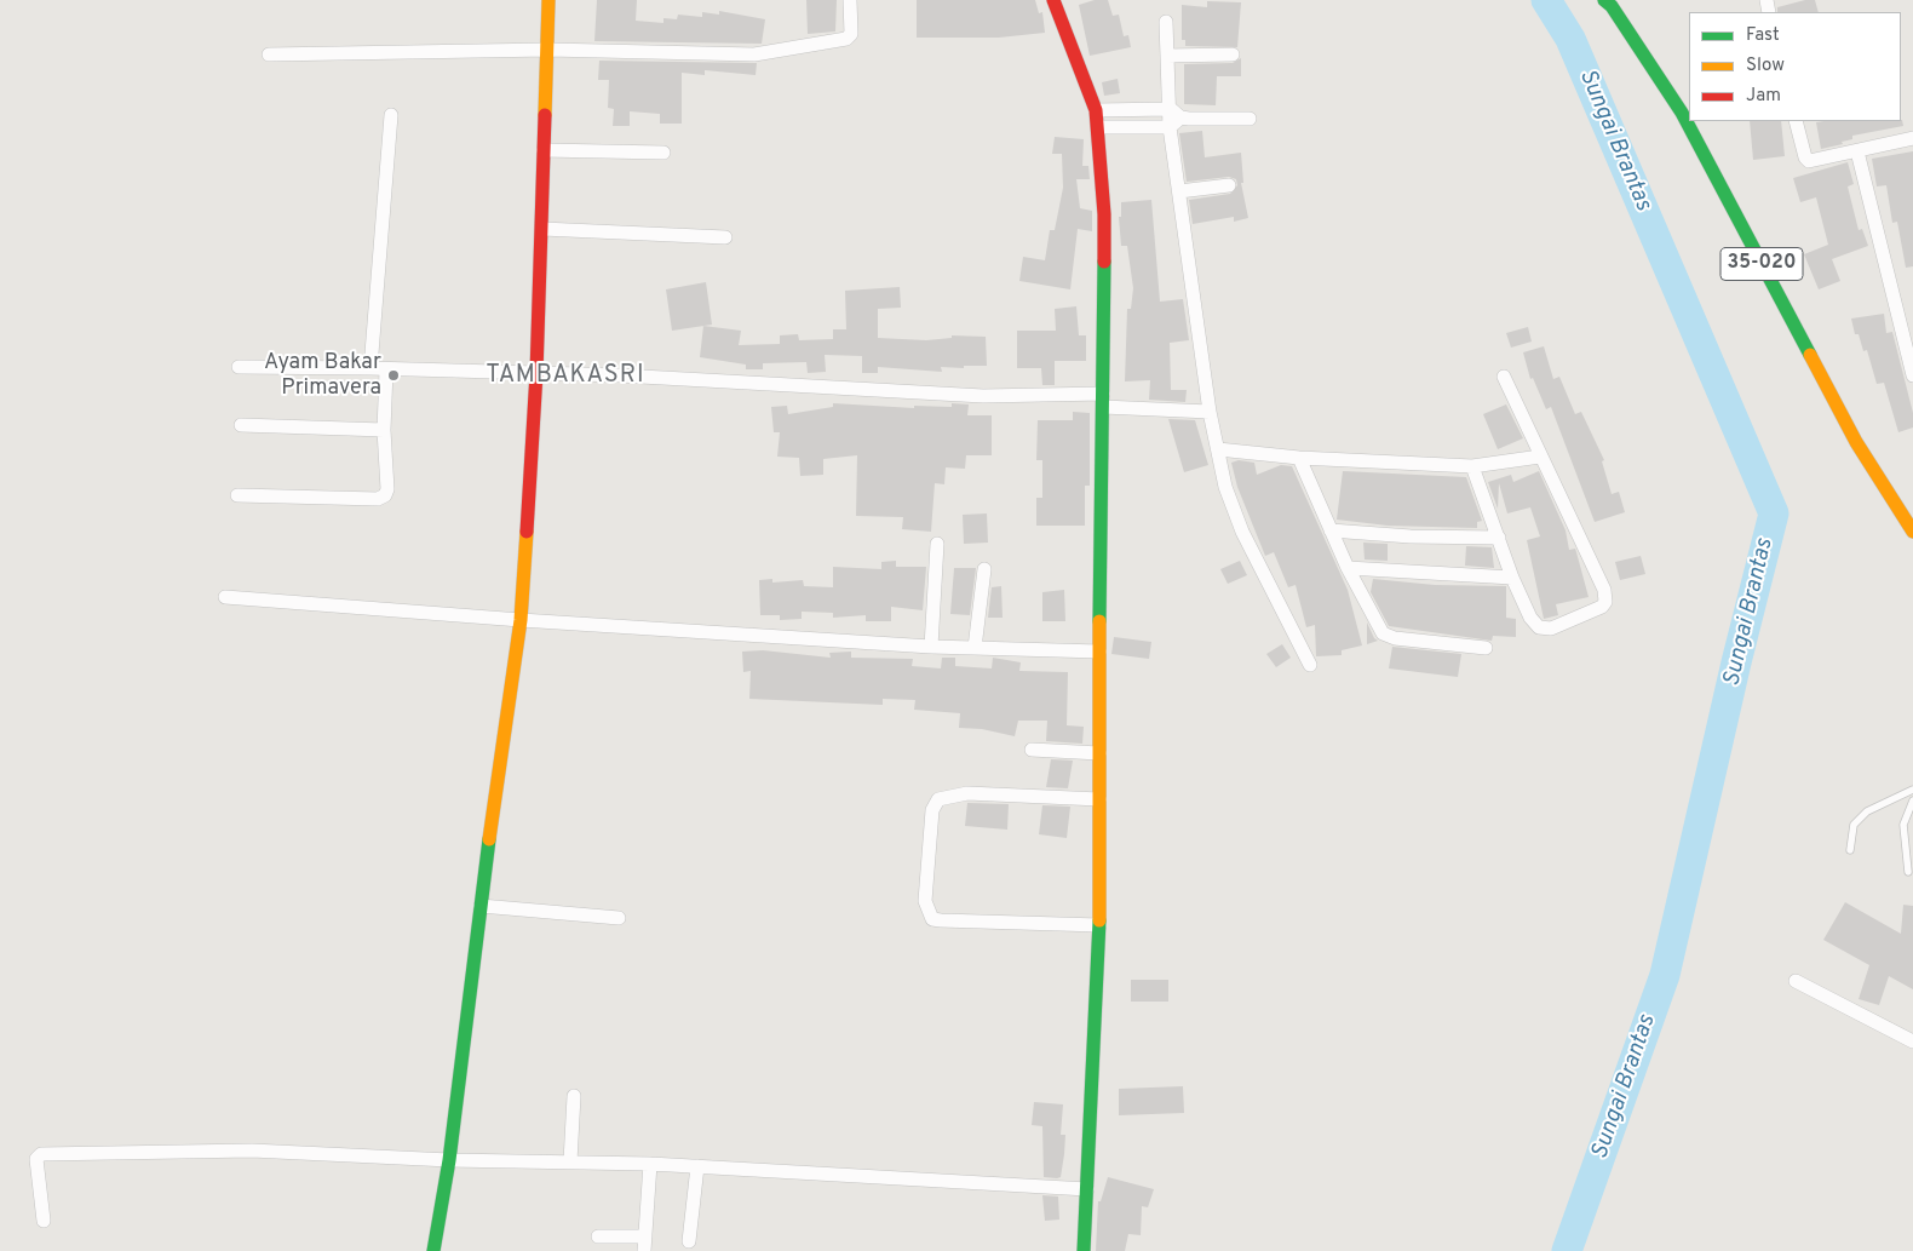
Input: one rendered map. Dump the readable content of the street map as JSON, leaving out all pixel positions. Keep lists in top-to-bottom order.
{
  "streets": {
    "street": ["35-020"]
  },
  "districts": ["TAMBAKASRI"],
  "water": ["Sungai Brantas"],
  "places": ["Ayam Bakar Primavera"],
  "legend": ["Fast", "Slow", "Jam"]
}
